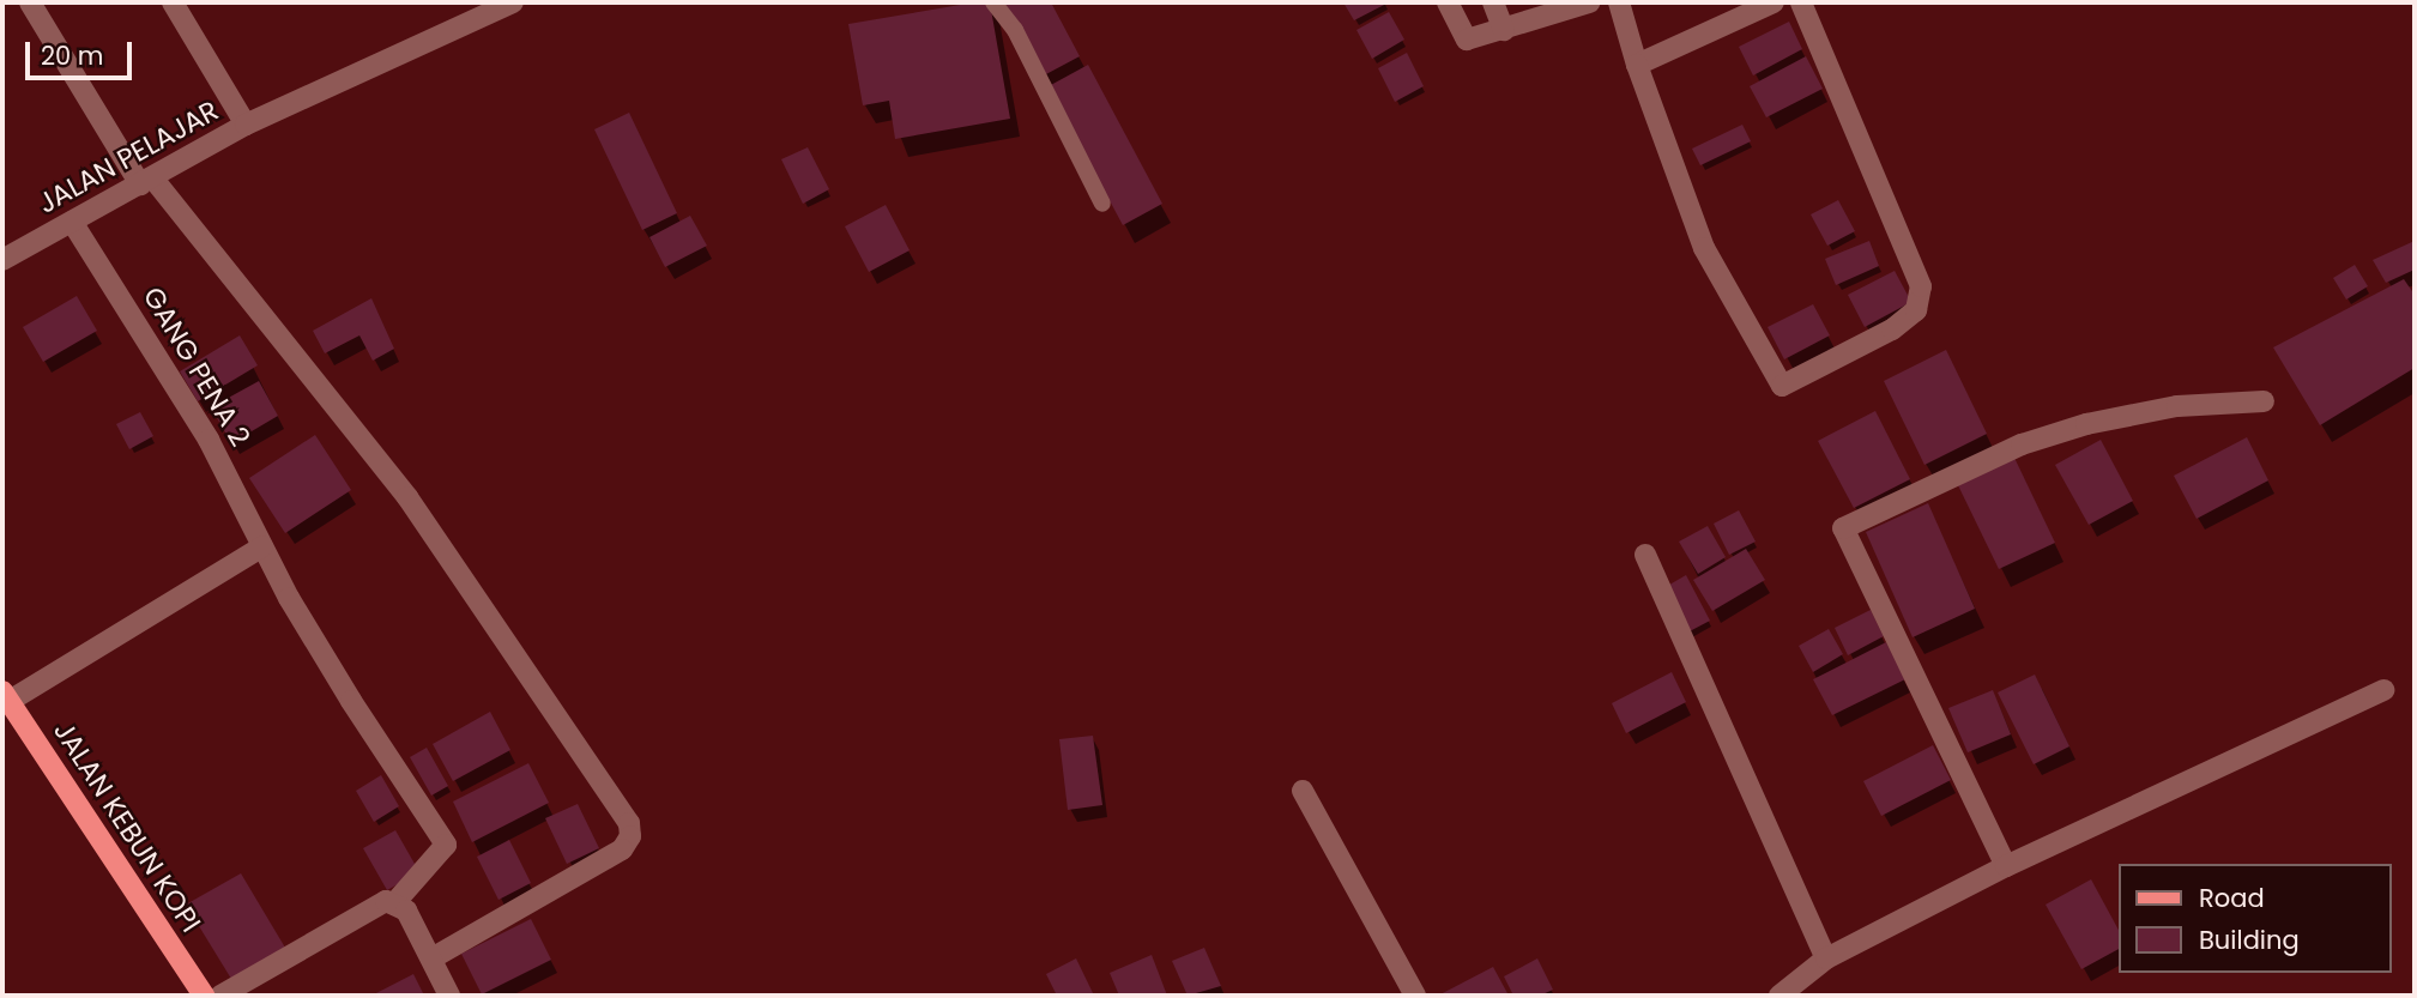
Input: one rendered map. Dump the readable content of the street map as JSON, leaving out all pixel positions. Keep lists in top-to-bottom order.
{
  "streets": {
    "main road": ["JALAN KEBUN KOPI"],
    "street": ["JALAN PELAJAR", "GANG PENA 2"]
  },
  "crossings": [
    ["JALAN PELAJAR", "GANG PENA 2"]
  ],
  "legend": ["Road", "Building"],
  "scale_bar": "20 m"
}
